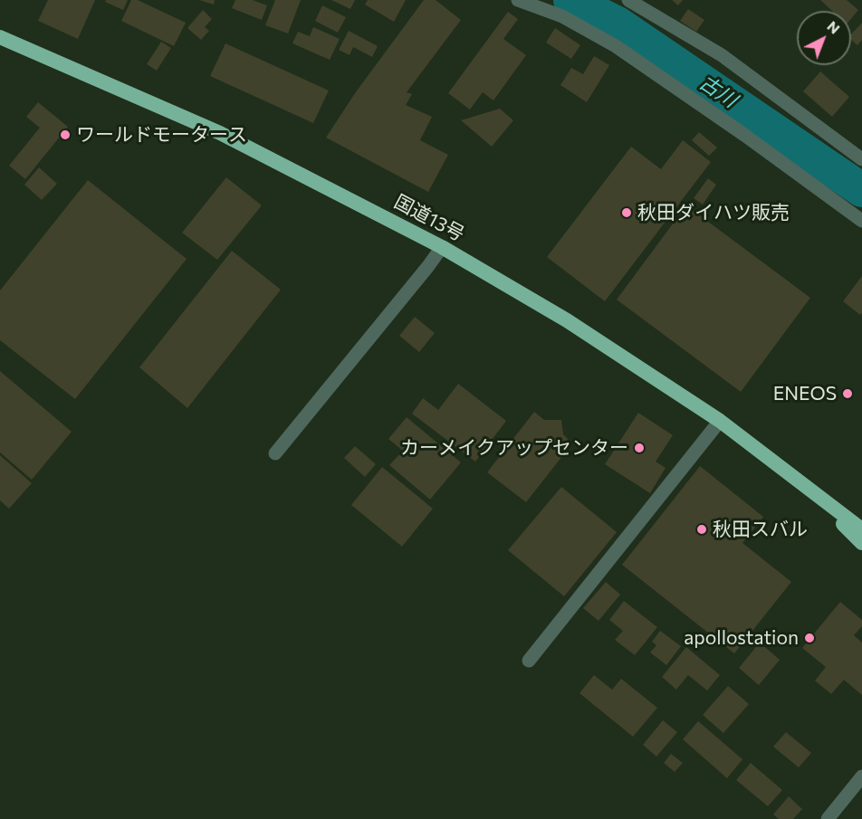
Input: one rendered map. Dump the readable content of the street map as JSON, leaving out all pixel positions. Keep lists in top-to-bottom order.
{
  "streets": {
    "highway": ["国道13号"]
  },
  "water": ["古川"],
  "places": [
    "ワールドモータース",
    "秋田ダイハツ販売",
    "ENEOS",
    "カーメイクアップセンター",
    "秋田スバル",
    "apollostation"
  ],
  "north": "top right"
}
